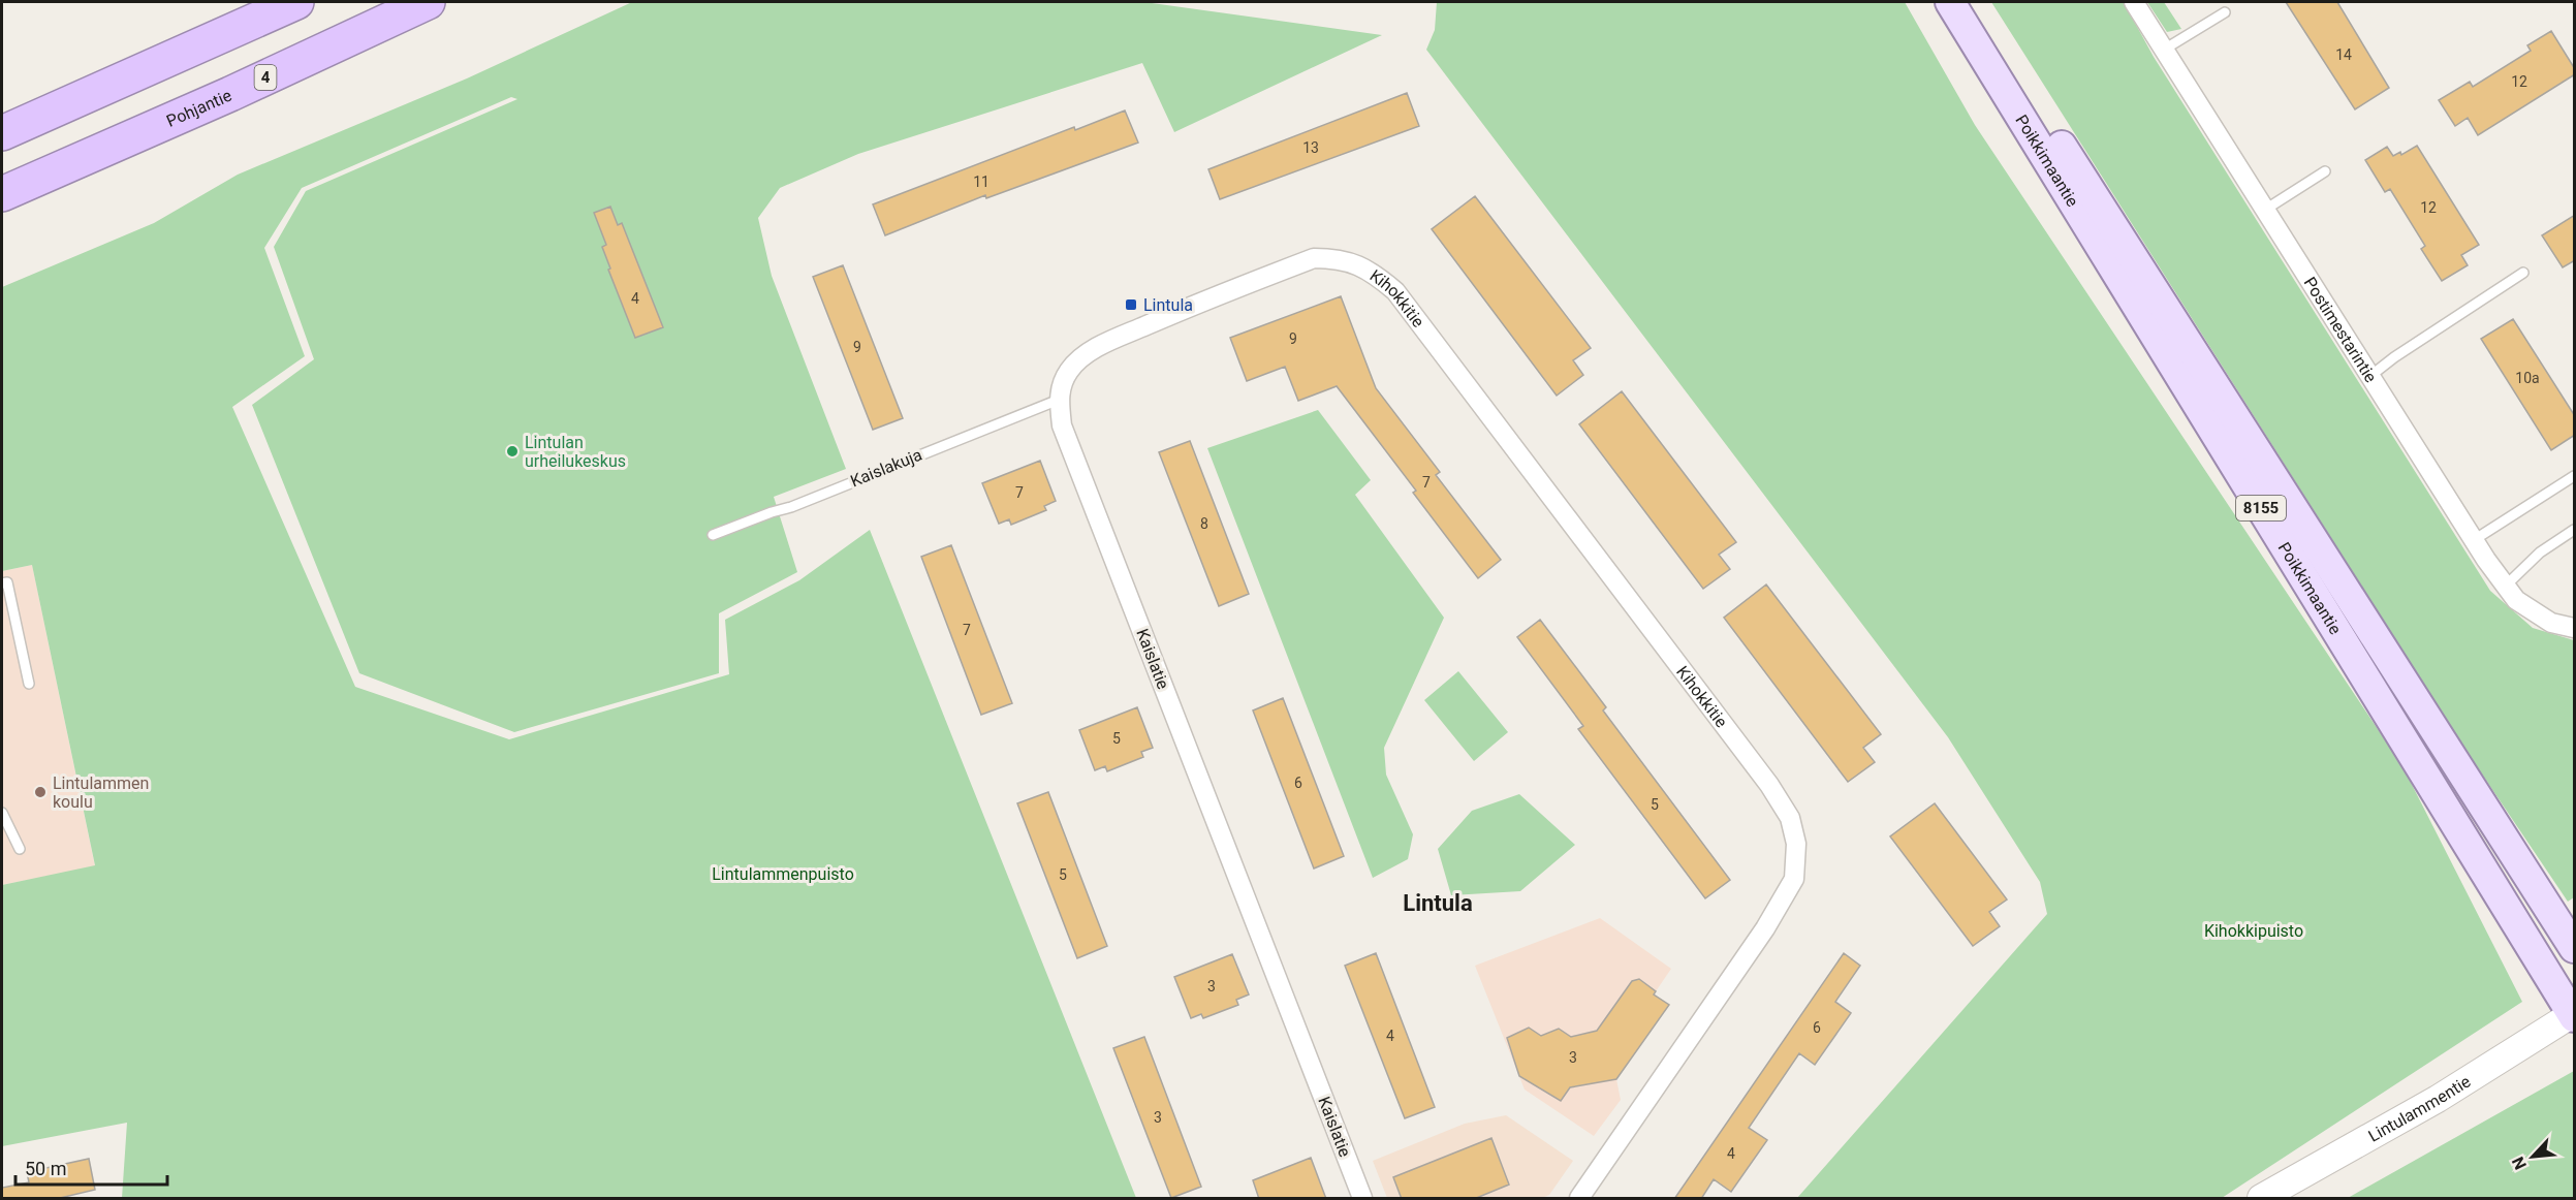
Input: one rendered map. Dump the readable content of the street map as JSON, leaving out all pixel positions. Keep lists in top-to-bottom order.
{
  "streets": {
    "highway": ["4", "Pohjantie"],
    "main road": ["Poikkimaantie", "8155"],
    "street": [
      "Kihokkitie",
      "Postimestarintie",
      "Kaislatie",
      "Lintulammentie"
    ],
    "lane": ["Kaislakuja"]
  },
  "crossings": [
    ["Poikkimaantie", "Lintulammentie"],
    ["Kihokkitie", "Kaislakuja"],
    ["Kihokkitie", "Kaislatie"],
    ["Kaislakuja", "Kaislatie"]
  ],
  "districts": ["Lintula"],
  "parks": ["Lintulammenpuisto", "Kihokkipuisto"],
  "places": {
    "transit": ["Lintula"],
    "other": ["Lintulan urheilukeskus", "Lintulammen koulu"]
  },
  "house_numbers": [
    "14",
    "12",
    "13",
    "11",
    "12",
    "4",
    "9",
    "9",
    "10a",
    "7",
    "7",
    "8",
    "7",
    "5",
    "6",
    "5",
    "5",
    "3",
    "6",
    "4",
    "3",
    "3",
    "4"
  ],
  "scale_bar": "50 m",
  "north": "bottom left"
}
